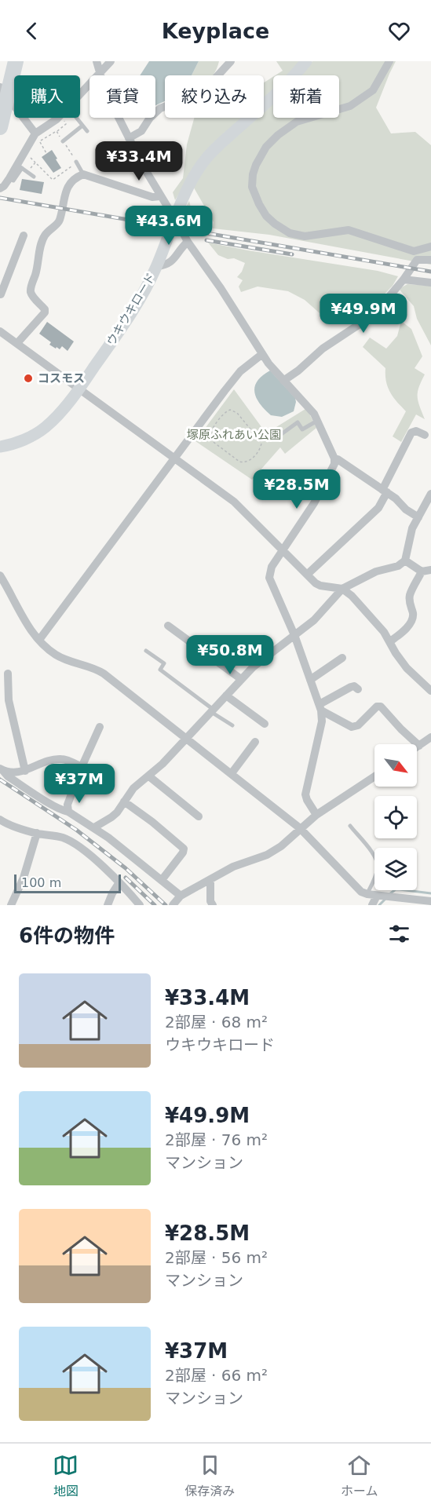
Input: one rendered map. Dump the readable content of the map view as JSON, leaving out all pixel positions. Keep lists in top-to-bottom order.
{
  "streets": {
    "street": ["ウキウキロード"]
  },
  "parks": ["塚原ふれあい公園"],
  "places": ["コスモス"],
  "scale_bar": "100 m",
  "north": "bottom right",
  "page": {
    "header": "Keyplace",
    "chip": [
      "購入",
      "賃貸",
      "絞り込み",
      "新着"
    ],
    "price": [
      "¥33.4M",
      "¥43.6M",
      "¥49.9M",
      "¥28.5M",
      "¥50.8M",
      "¥37M"
    ],
    "scale": "100 m",
    "heading": "6件の物件",
    "list": [
      {
        "name": "¥33.4M",
        "note": "2部屋 · 68 m² · ウキウキロード"
      },
      {
        "name": "¥49.9M",
        "note": "2部屋 · 76 m² · マンション"
      },
      {
        "name": "¥28.5M",
        "note": "2部屋 · 56 m² · マンション"
      },
      {
        "name": "¥37M",
        "note": "2部屋 · 66 m² · マンション"
      }
    ],
    "tabs": ["地図", "保存済み", "ホーム"]
  }
}
